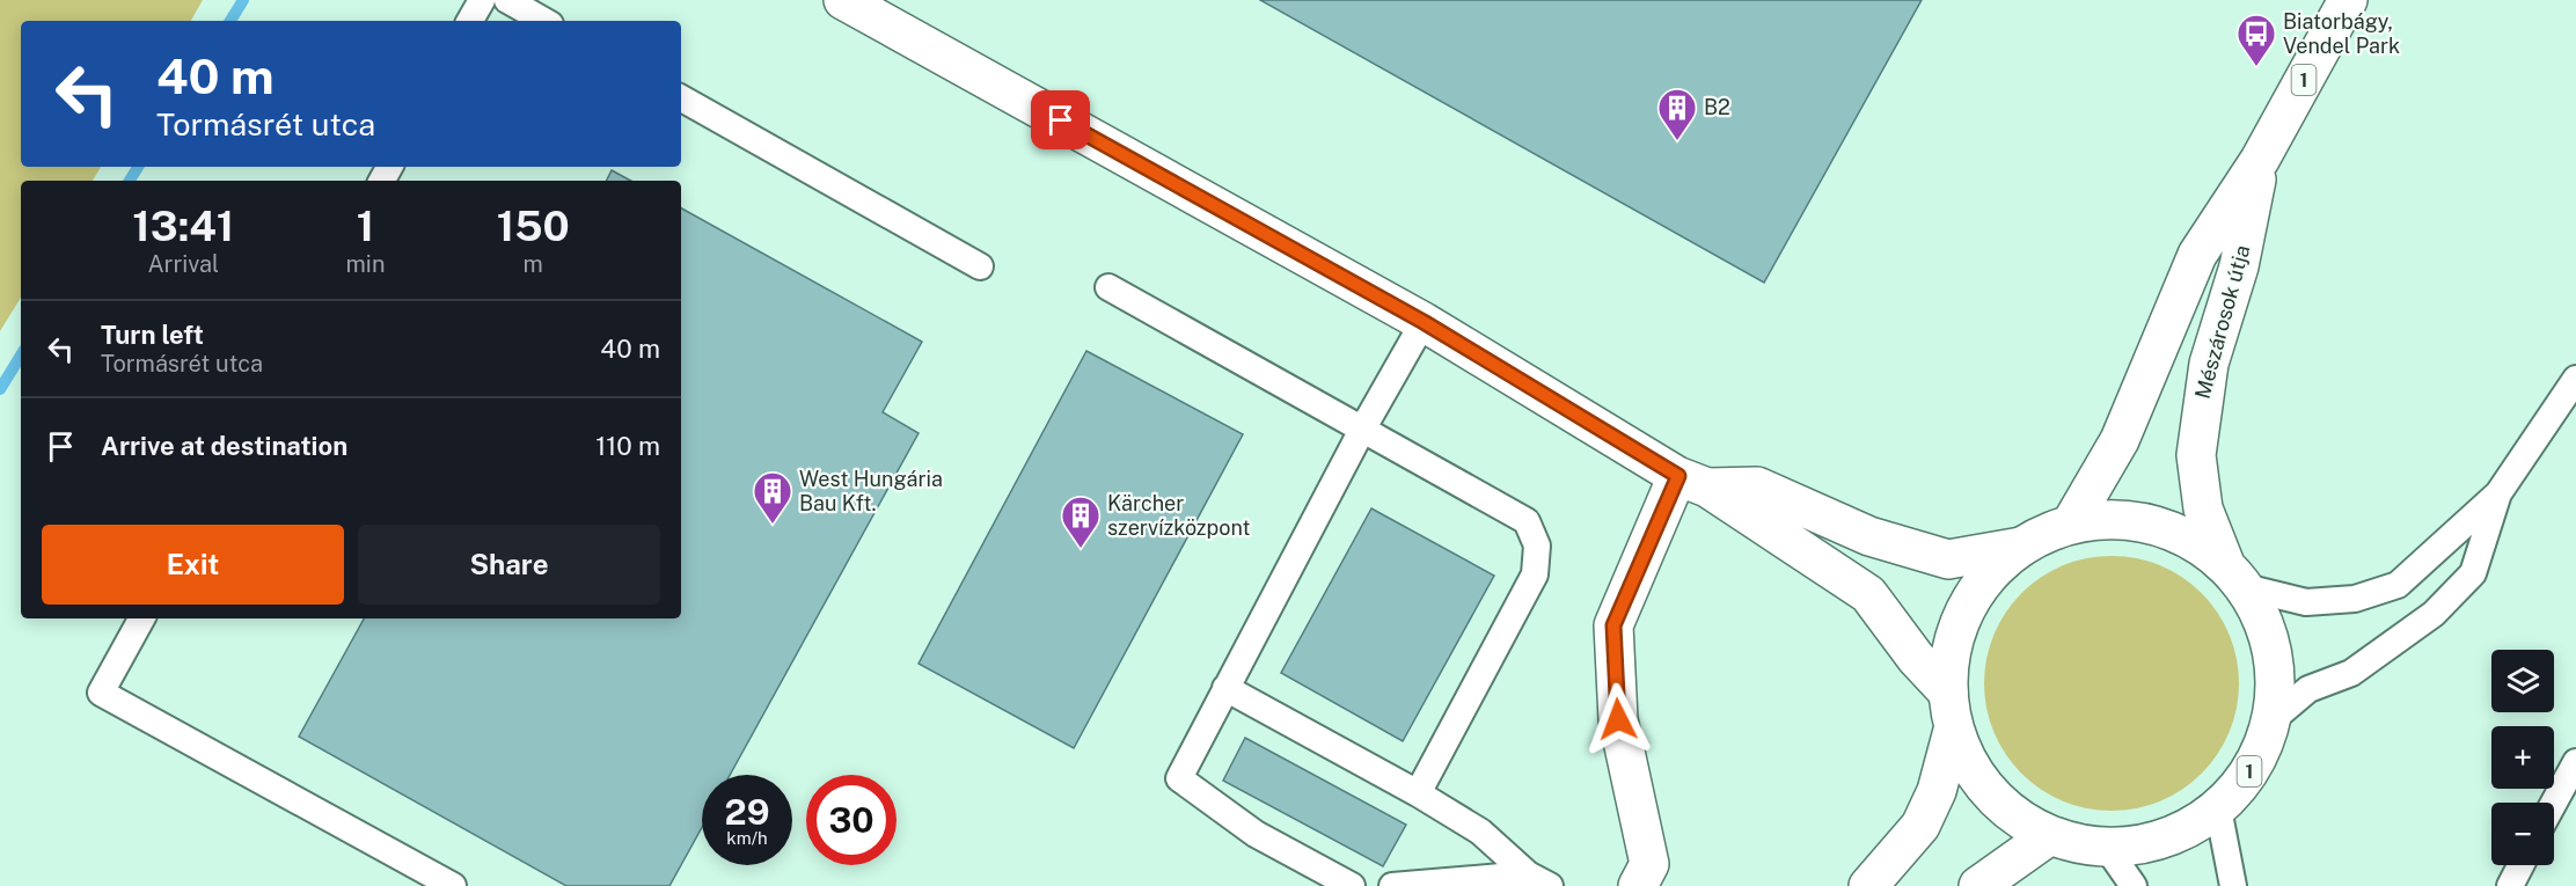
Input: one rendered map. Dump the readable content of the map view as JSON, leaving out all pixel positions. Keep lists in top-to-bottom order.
{
  "streets": {
    "main road": ["1", "Mészárosok útja"]
  },
  "places": {
    "bus stop": ["Biatorbágy, Vendel Park"],
    "building": ["B2", "West Hungária Bau Kft.", "Kärcher szervízközpont"]
  },
  "page": {
    "turn": ["40 m", "Tormásrét utca"],
    "eta": [
      "13:41",
      "Arrival",
      "1",
      "min",
      "150",
      "m"
    ],
    "list": [
      {
        "name": "Turn left",
        "note": "Tormásrét utca",
        "value": "40 m"
      },
      {
        "name": "Arrive at destination",
        "value": "110 m"
      }
    ],
    "buttons": ["Exit", "Share"],
    "map_buttons": ["+", "−"],
    "speed": "29 km/h",
    "limit": "30"
  }
}
